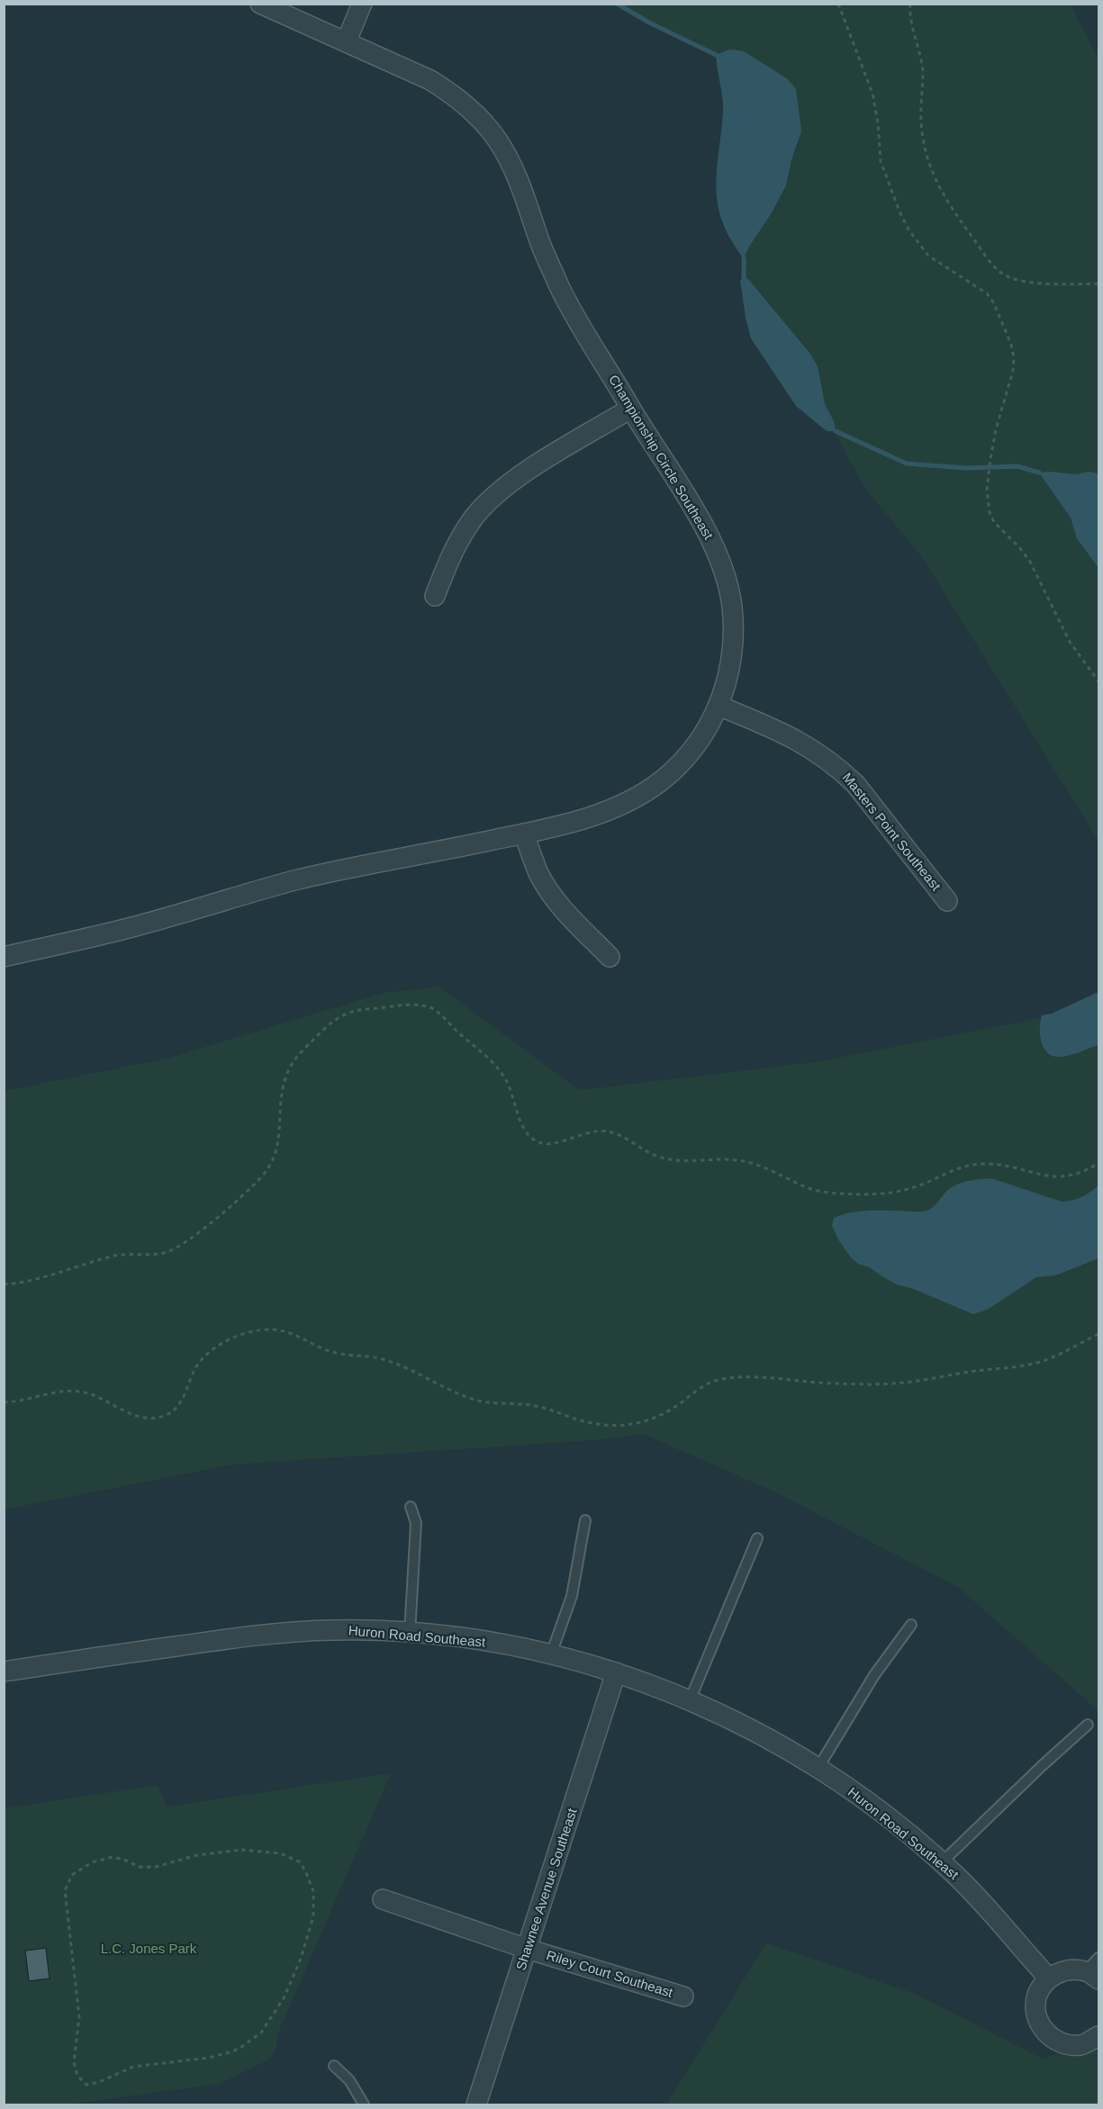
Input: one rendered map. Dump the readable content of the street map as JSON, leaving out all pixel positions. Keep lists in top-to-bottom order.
{
  "streets": {
    "street": [
      "Championship Circle Southeast",
      "Masters Point Southeast",
      "Huron Road Southeast",
      "Shawnee Avenue Southeast",
      "Riley Court Southeast"
    ]
  },
  "crossings": [
    ["Championship Circle Southeast", "Masters Point Southeast"],
    ["Huron Road Southeast", "Shawnee Avenue Southeast"],
    ["Shawnee Avenue Southeast", "Riley Court Southeast"]
  ],
  "parks": ["L.C. Jones Park"]
}
